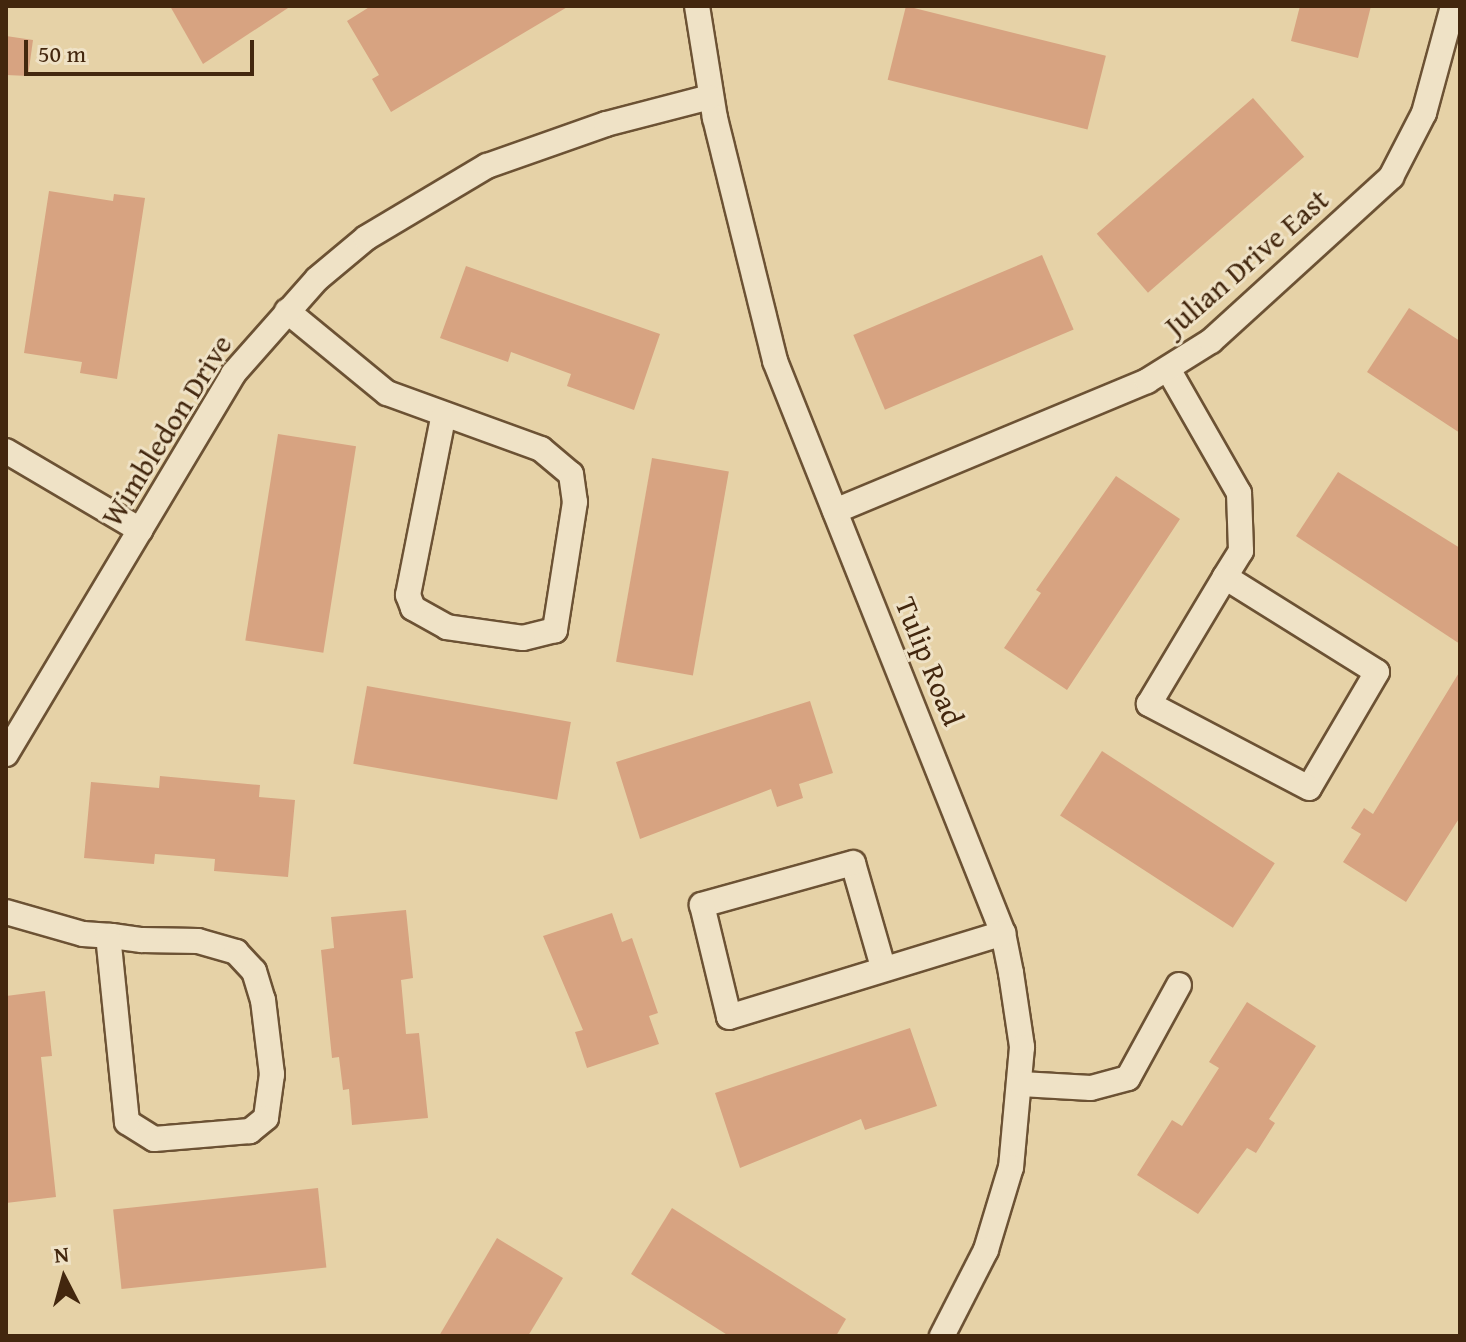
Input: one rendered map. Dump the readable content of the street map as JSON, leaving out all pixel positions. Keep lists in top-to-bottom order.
{
  "streets": {
    "street": ["Julian Drive East", "Wimbledon Drive", "Tulip Road"]
  },
  "crossings": [
    ["Julian Drive East", "Tulip Road"],
    ["Wimbledon Drive", "Tulip Road"]
  ],
  "scale_bar": "50 m",
  "north": "top"
}
